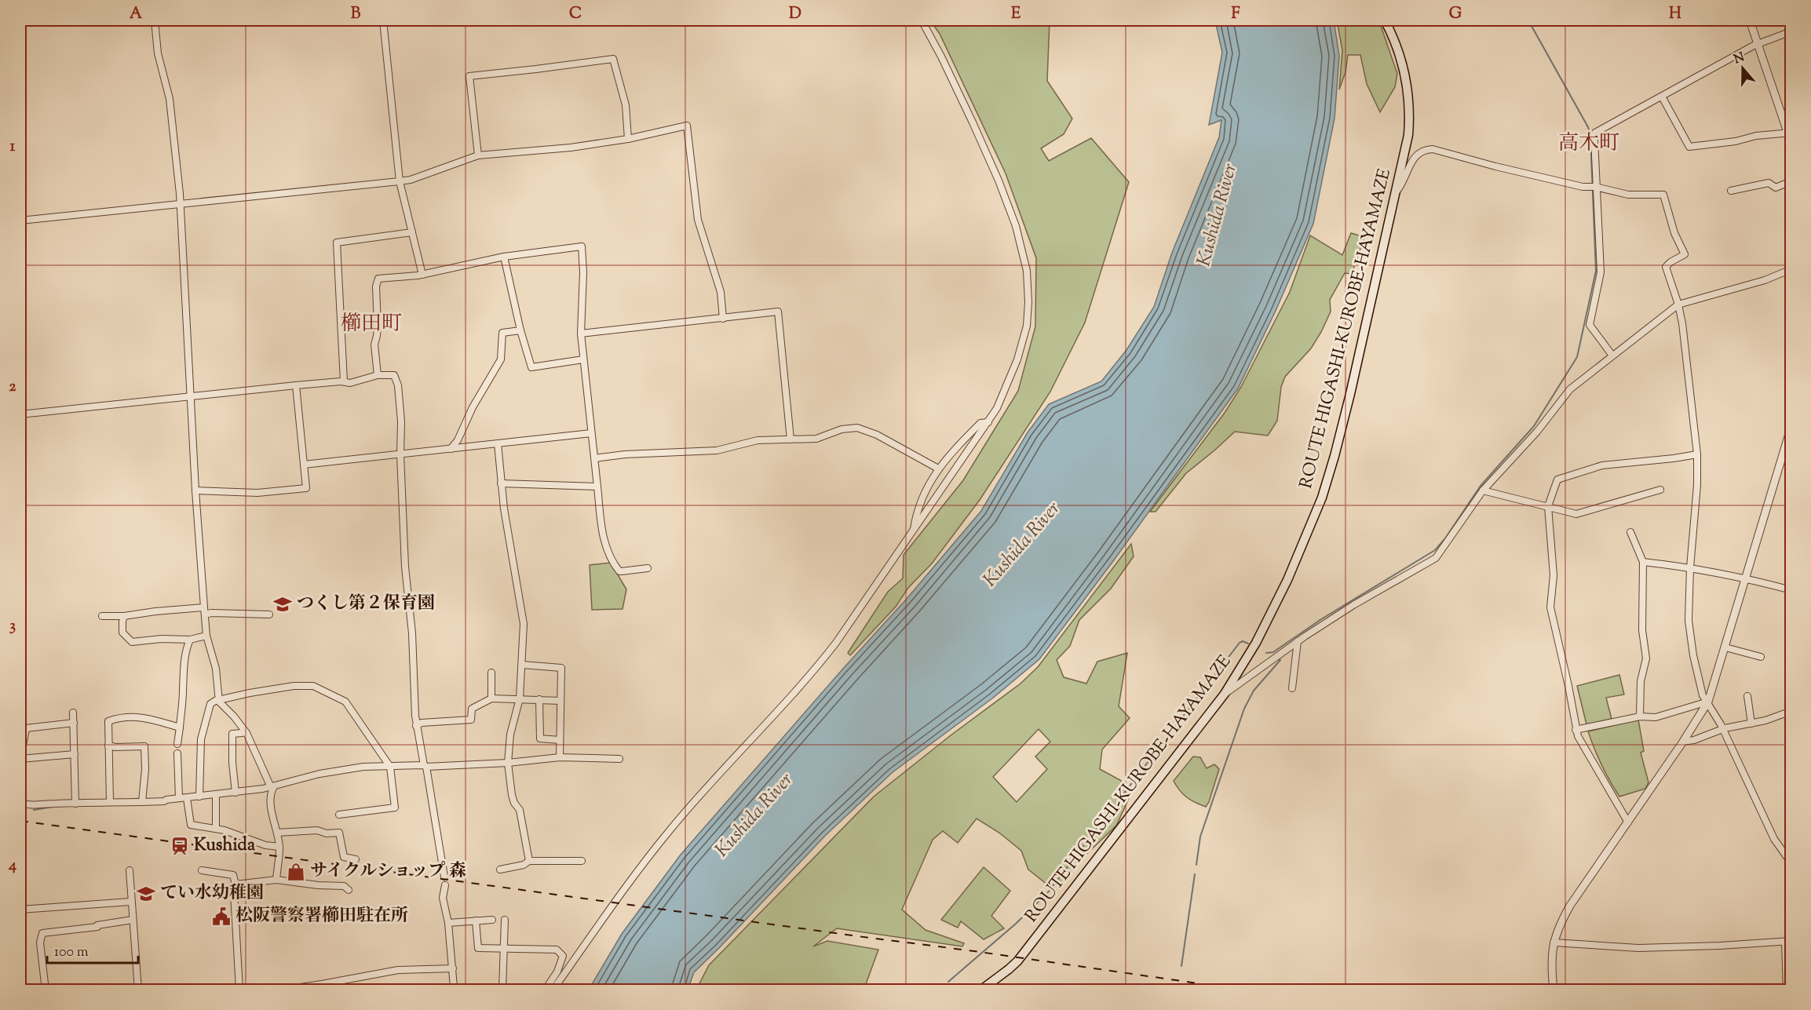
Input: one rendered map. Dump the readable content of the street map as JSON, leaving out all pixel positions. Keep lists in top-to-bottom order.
{
  "streets": {
    "main road": ["ROUTE HIGASHI-KUROBE-HAYAMAZE"]
  },
  "districts": ["高木町", "櫛田町"],
  "water": ["Kushida River"],
  "places": {
    "school or university": ["つくし第２保育園", "てい水幼稚園"],
    "station": ["Kushida"],
    "shop": ["サイクルショップ 森"],
    "public building": ["松阪警察署櫛田駐在所"]
  },
  "scale_bar": "100 m",
  "north": "top",
  "grid": {
    "columns": [
      "A",
      "B",
      "C",
      "D",
      "E",
      "F",
      "G",
      "H"
    ],
    "rows": [
      "1",
      "2",
      "3",
      "4"
    ]
  }
}
